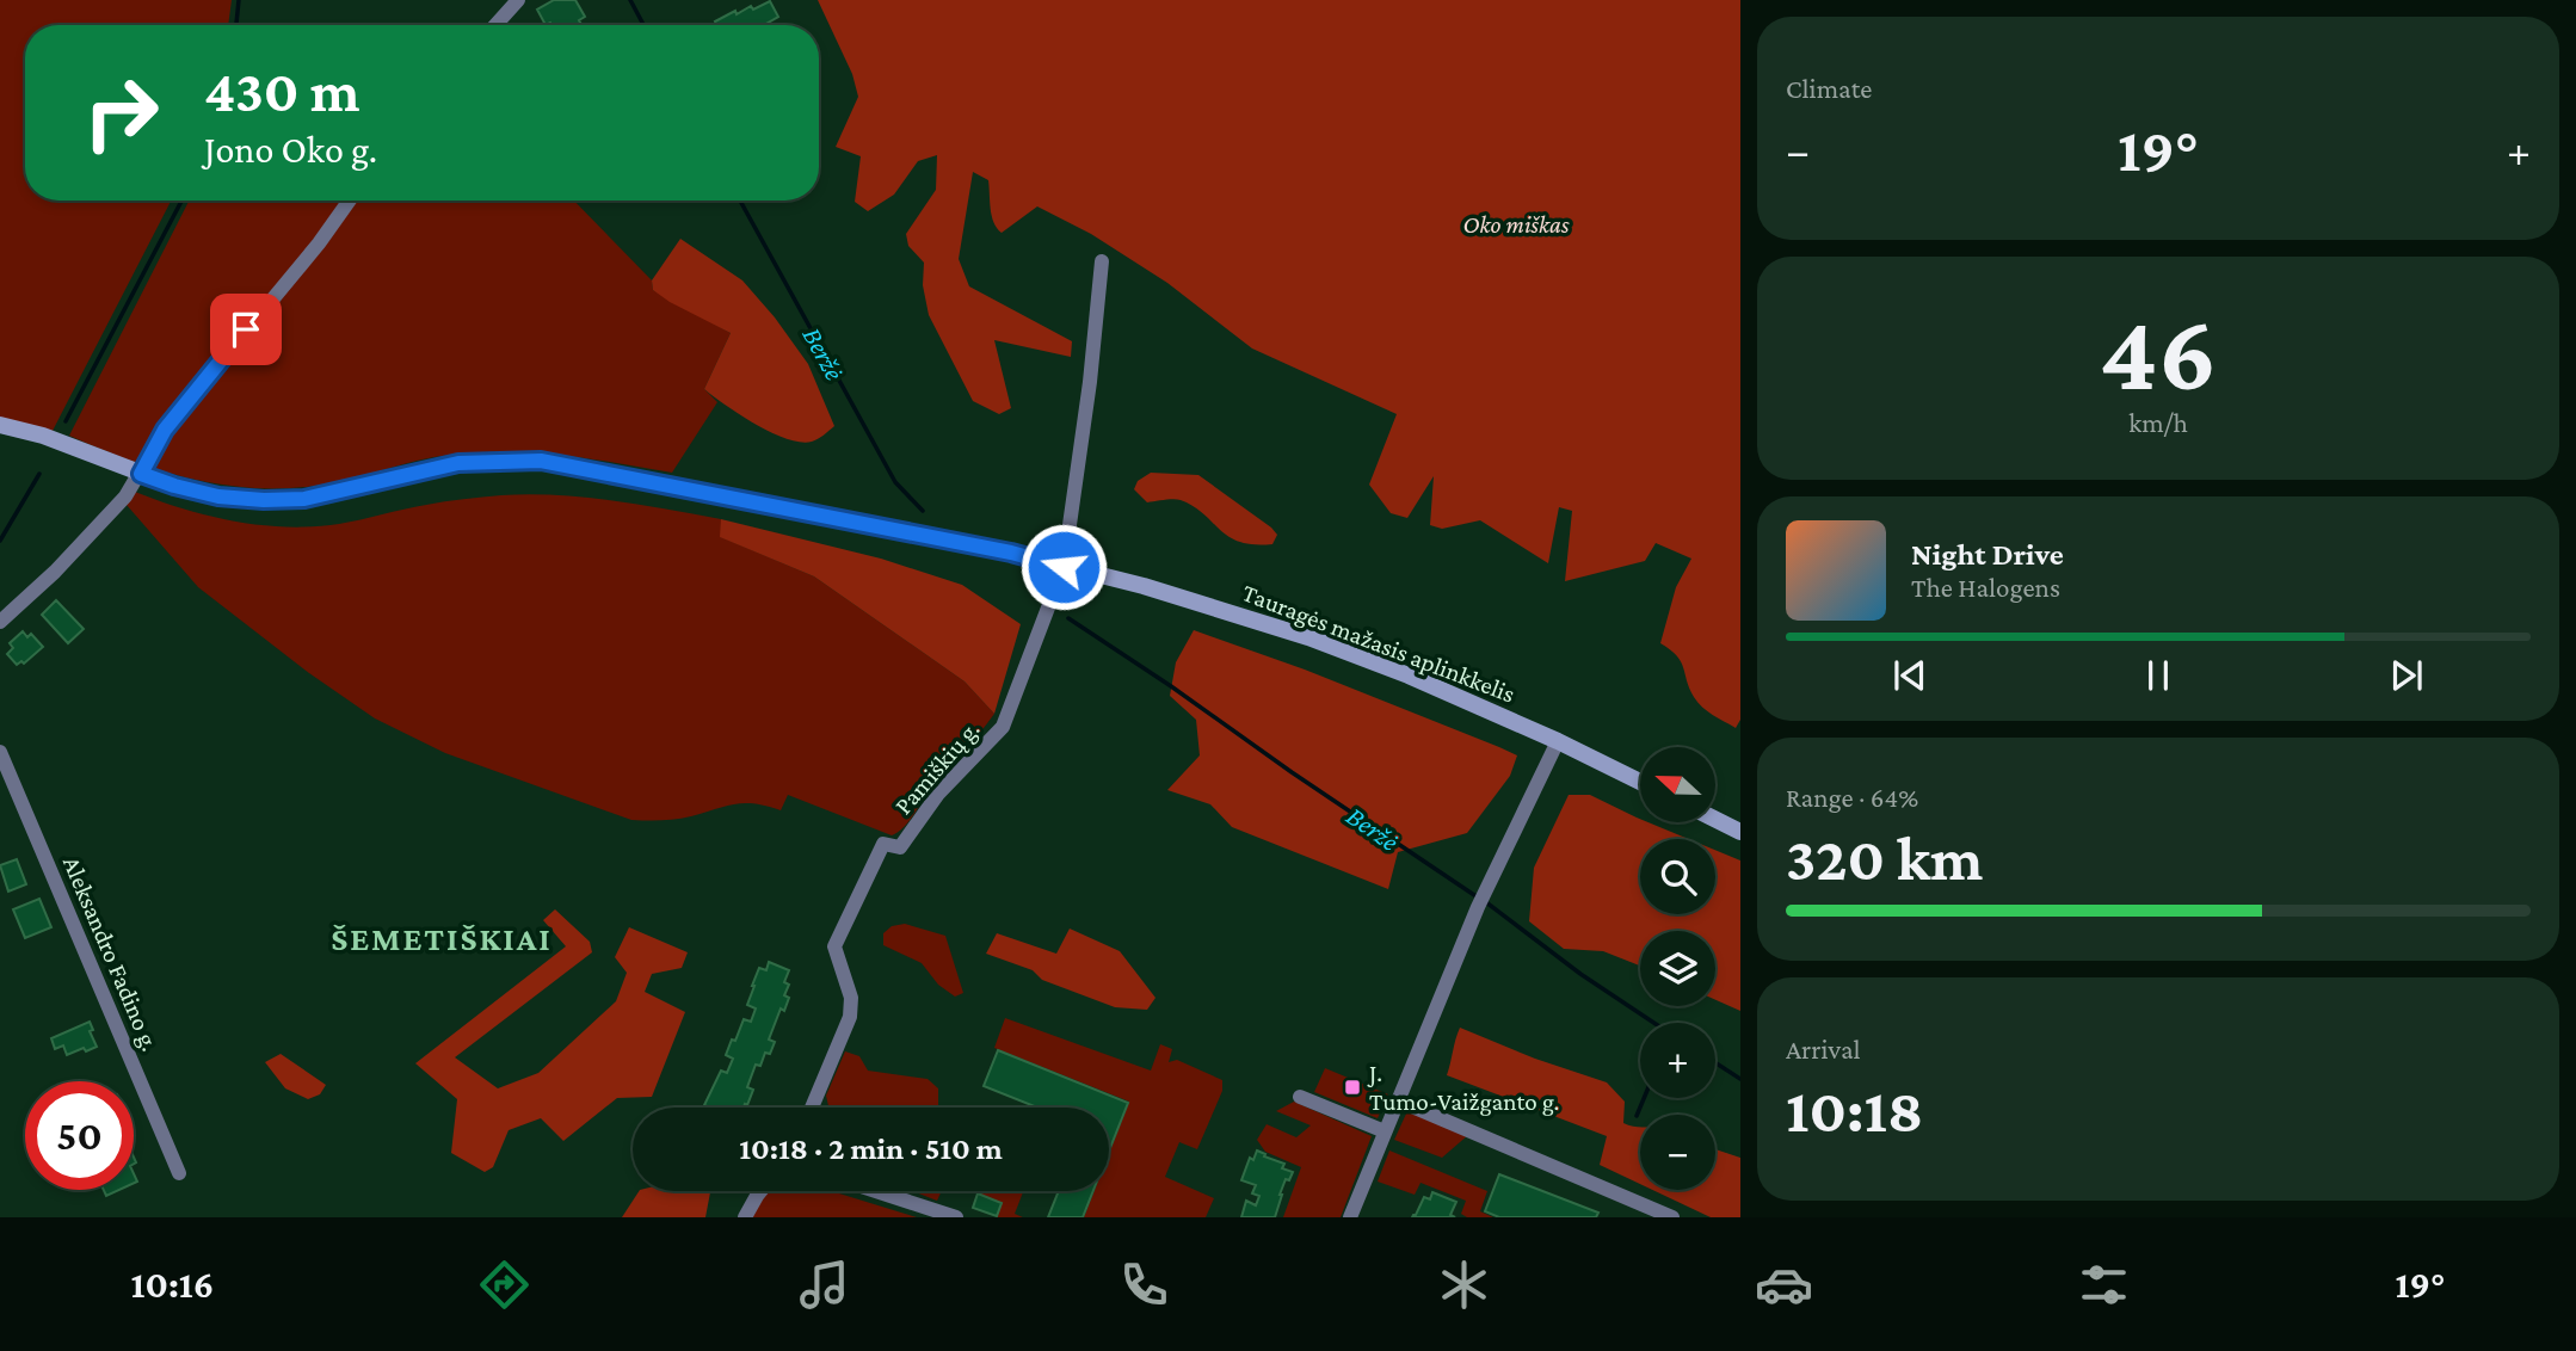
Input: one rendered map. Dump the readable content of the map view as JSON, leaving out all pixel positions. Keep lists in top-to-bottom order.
{
  "streets": {
    "main road": ["Tauragės mažasis aplinkkelis"],
    "street": ["Pamiškių g.", "Aleksandro Fadino g."]
  },
  "crossings": [
    ["Tauragės mažasis aplinkkelis", "Pamiškių g."]
  ],
  "districts": ["ŠEMETIŠKIAI"],
  "water": ["Beržė"],
  "parks": ["Oko miškas"],
  "places": {
    "transit": ["J. Tumo-Vaižganto g."]
  },
  "north": "left",
  "page": {
    "tile": [
      "Climate",
      ["46", "km/h"],
      ["Range · 64%", "320 km"],
      ["Arrival", "10:18"]
    ],
    "turn": ["430 m", "Jono Oko g."],
    "heat": ["−", "19°", "+"],
    "song": ["Night Drive", "The Halogens"],
    "map_buttons": ["+", "−"],
    "limit": "50",
    "trip": "10:18 · 2 min · 510 m",
    "tabs": ["10:16", "19°"]
  }
}
